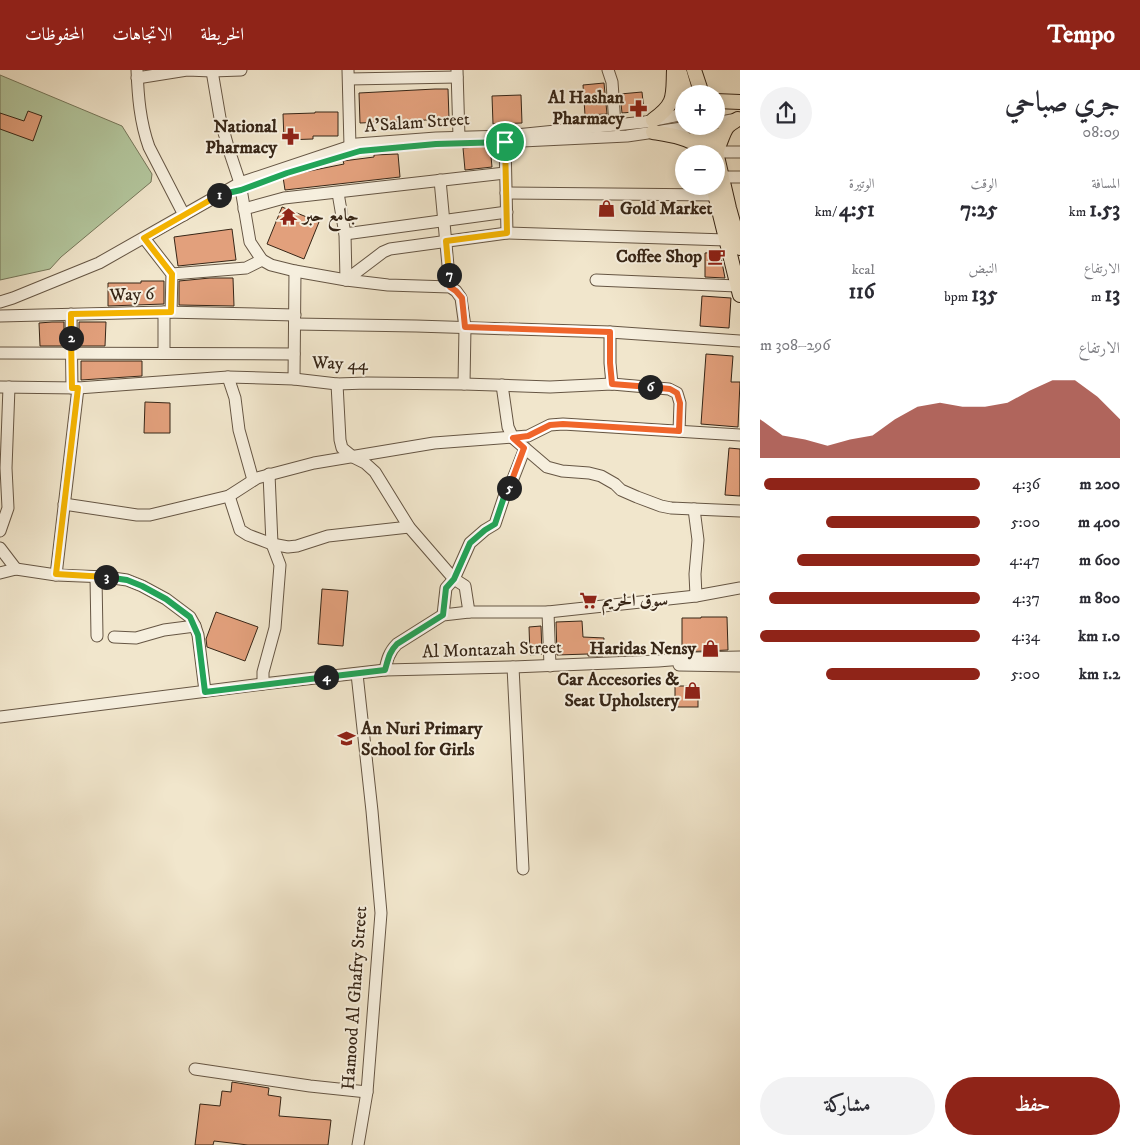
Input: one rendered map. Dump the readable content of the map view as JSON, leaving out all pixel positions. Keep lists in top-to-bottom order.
{
  "streets": {
    "street": [
      "A'Salam Street",
      "Way 6",
      "Way 44",
      "Al Montazah Street",
      "Hamood Al Ghafry Street"
    ]
  },
  "crossings": [
    ["Al Montazah Street", "Hamood Al Ghafry Street"]
  ],
  "places": {
    "pharmacy": ["Al Hashan Pharmacy", "National Pharmacy"],
    "shop": ["Gold Market", "Haridas Nensy", "Car Accesories & Seat Upholstery"],
    "temple": ["جامع حبر"],
    "cafe": ["Coffee Shop"],
    "supermarket": ["سوق الحريم"],
    "school or university": ["An Nuri Primary School for Girls"]
  },
  "page": {
    "header": "Tempo",
    "nav": ["الخريطة", "الاتجاهات", "المحفوظات"],
    "heading": ["جري صباحي", "08:09"],
    "map_buttons": ["+", "−"],
    "stats": [
      ["المسافة", "1.53 km"],
      ["الوقت", "7:25"],
      ["الوتيرة", "4:51 /km"],
      ["الارتفاع", "13 m"],
      ["النبض", "135 bpm"],
      ["kcal", "116"]
    ],
    "pins": [
      "1",
      "7",
      "2",
      "6",
      "5",
      "3",
      "4"
    ],
    "chart": ["الارتفاع", "296–308 m"],
    "list": [
      {
        "name": "200 m",
        "note": "4:36"
      },
      {
        "name": "400 m",
        "note": "5:00"
      },
      {
        "name": "600 m",
        "note": "4:47"
      },
      {
        "name": "800 m",
        "note": "4:37"
      },
      {
        "name": "1.0 km",
        "note": "4:34"
      },
      {
        "name": "1.2 km",
        "note": "5:00"
      }
    ],
    "buttons": ["حفظ", "مشاركة"]
  }
}
